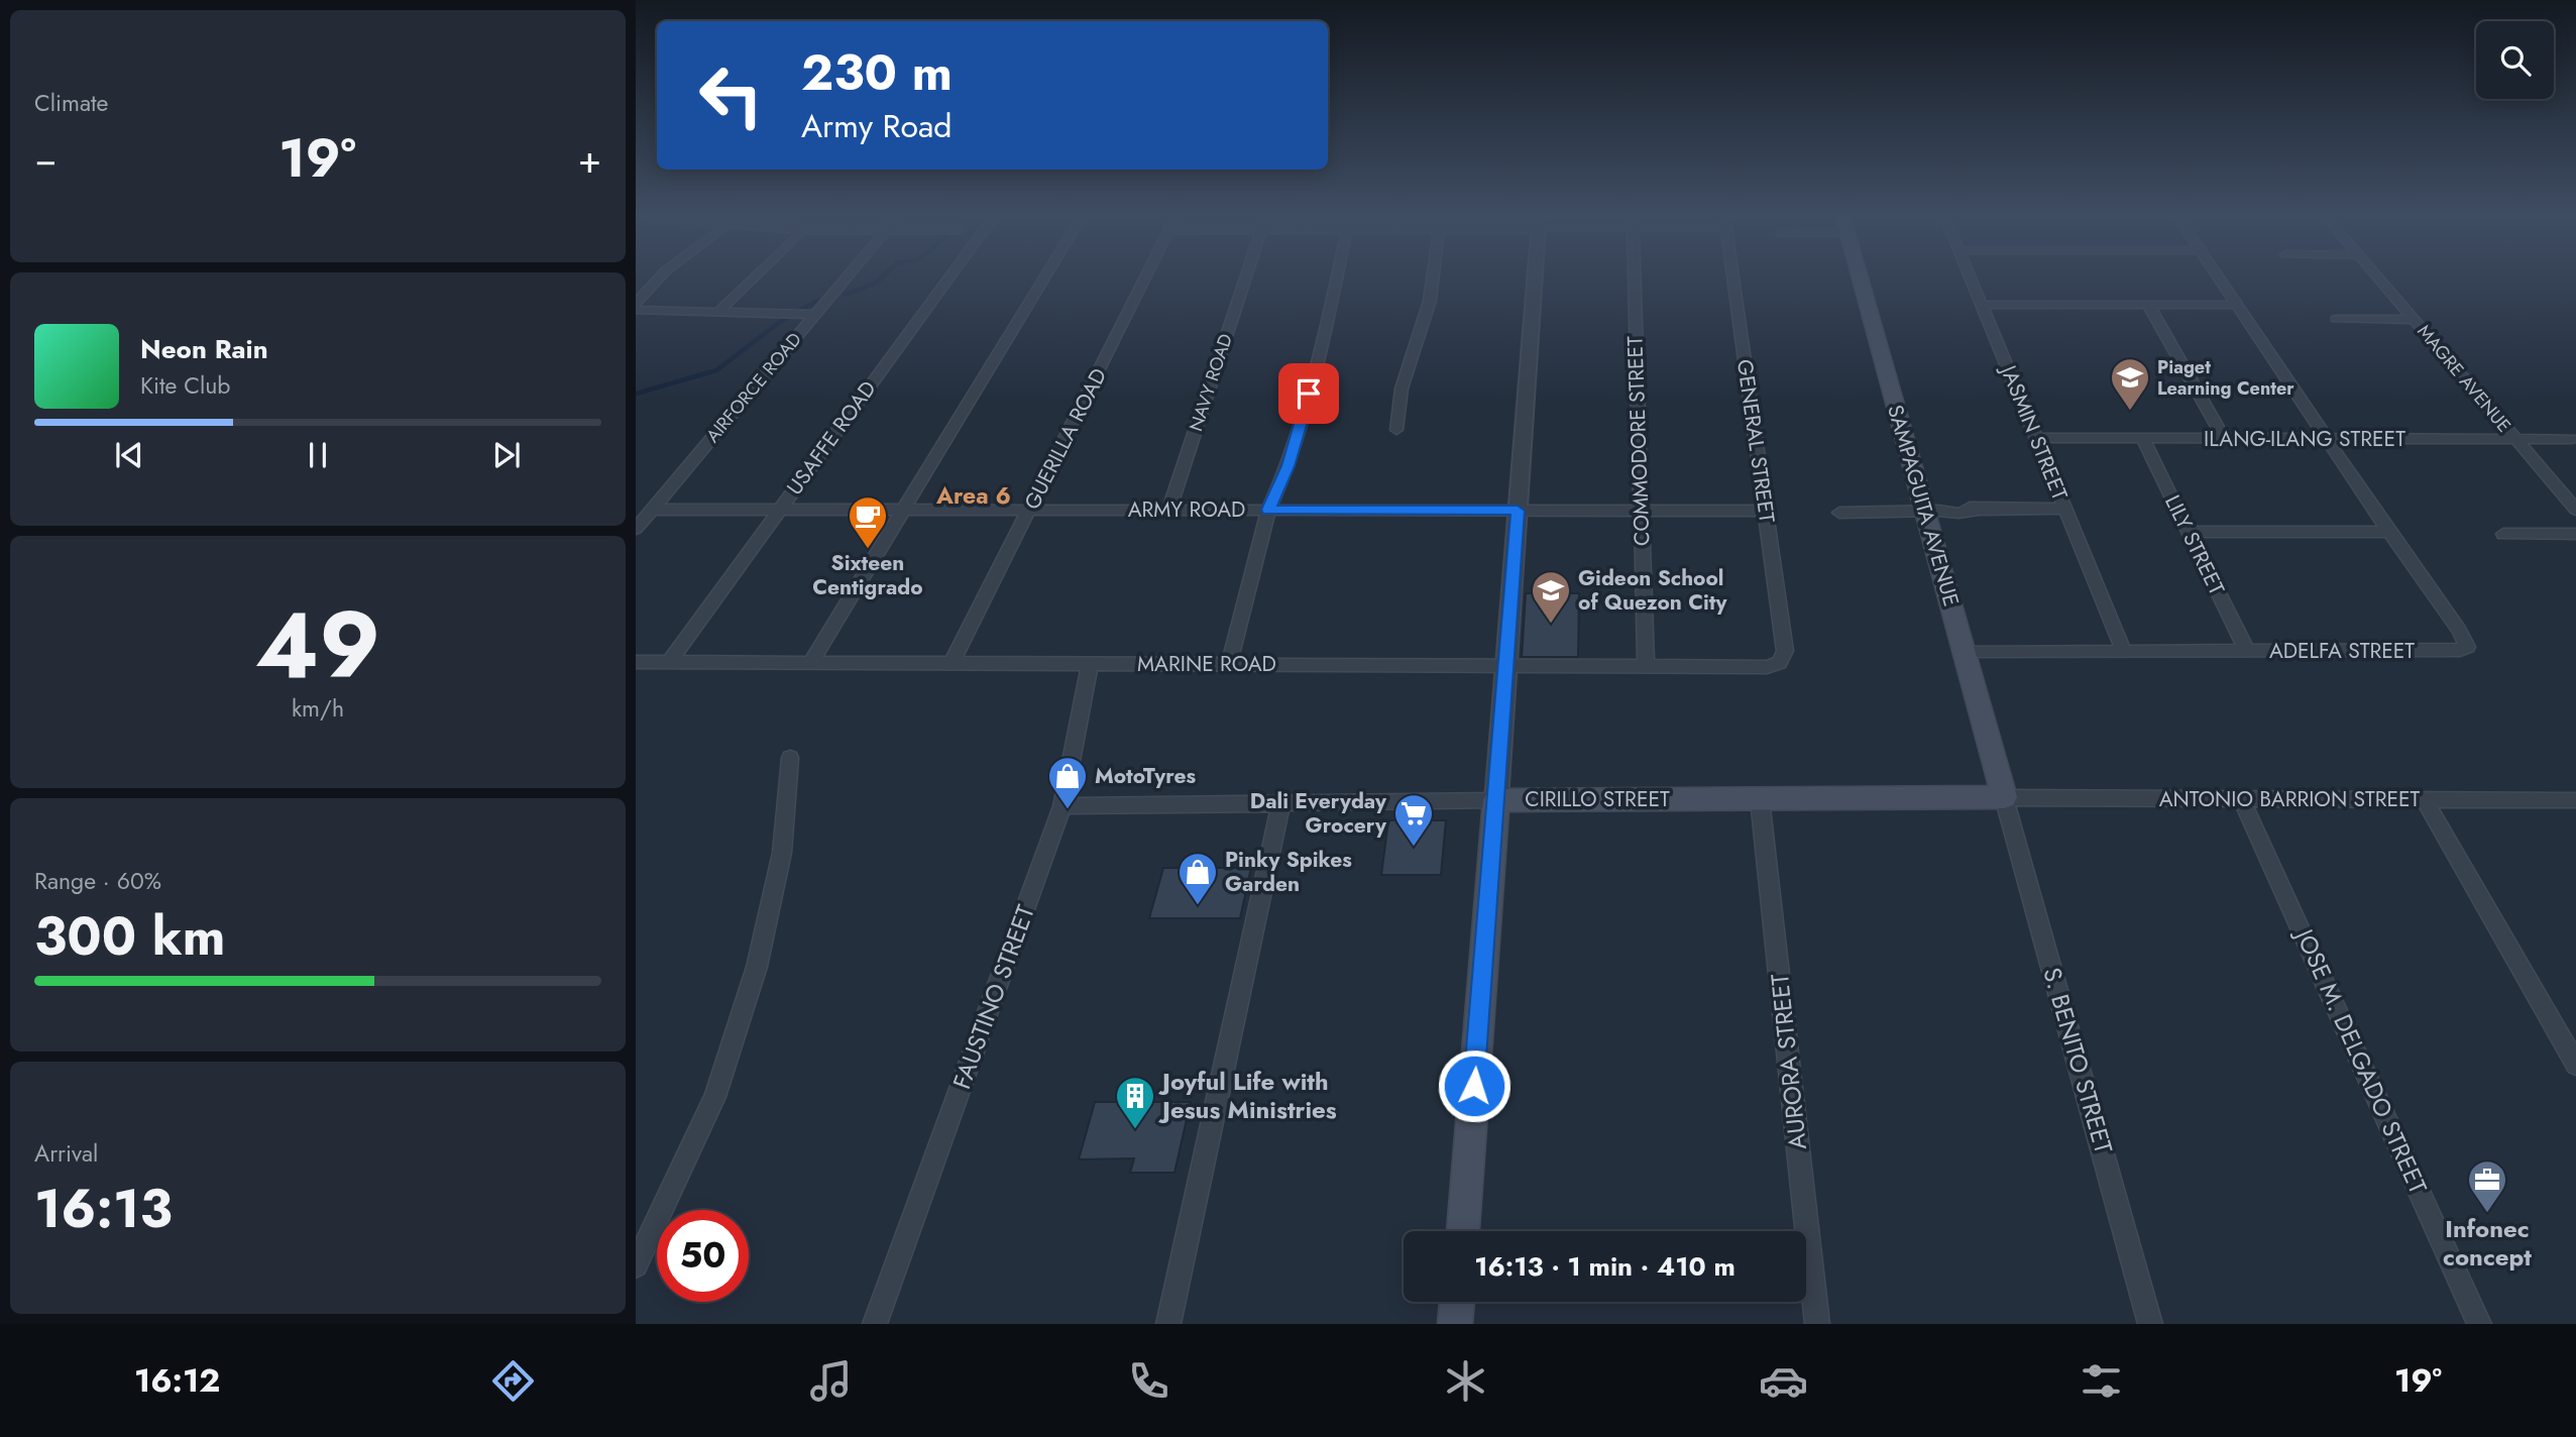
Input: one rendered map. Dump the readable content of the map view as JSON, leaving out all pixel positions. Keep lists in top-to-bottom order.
{
  "streets": {
    "main road": ["SAMPAGUITA AVENUE", "CIRILLO STREET"],
    "street": [
      "MAGRE AVENUE",
      "NAVY ROAD",
      "AIRFORCE ROAD",
      "JASMIN STREET",
      "USAFFE ROAD",
      "GUERILLA ROAD",
      "ILANG-ILANG STREET",
      "COMMODORE STREET",
      "GENERAL STREET",
      "ARMY ROAD",
      "LILY STREET",
      "ADELFA STREET",
      "MARINE ROAD",
      "ANTONIO BARRION STREET",
      "FAUSTINO STREET",
      "S. BENITO STREET",
      "AURORA STREET",
      "JOSE M. DELGADO STREET"
    ]
  },
  "crossings": [
    ["MAGRE AVENUE", "ILANG-ILANG STREET"],
    ["NAVY ROAD", "ARMY ROAD"],
    ["AIRFORCE ROAD", "ARMY ROAD"],
    ["JASMIN STREET", "ILANG-ILANG STREET"],
    ["JASMIN STREET", "ADELFA STREET"],
    ["USAFFE ROAD", "ARMY ROAD"],
    ["USAFFE ROAD", "MARINE ROAD"],
    ["GUERILLA ROAD", "ARMY ROAD"],
    ["GUERILLA ROAD", "MARINE ROAD"],
    ["ILANG-ILANG STREET", "LILY STREET"],
    ["ILANG-ILANG STREET", "ADELFA STREET"],
    ["COMMODORE STREET", "ARMY ROAD"],
    ["COMMODORE STREET", "MARINE ROAD"],
    ["GENERAL STREET", "ARMY ROAD"],
    ["GENERAL STREET", "MARINE ROAD"],
    ["SAMPAGUITA AVENUE", "ADELFA STREET"],
    ["SAMPAGUITA AVENUE", "CIRILLO STREET"],
    ["SAMPAGUITA AVENUE", "ANTONIO BARRION STREET"],
    ["SAMPAGUITA AVENUE", "S. BENITO STREET"],
    ["LILY STREET", "ADELFA STREET"],
    ["MARINE ROAD", "FAUSTINO STREET"],
    ["CIRILLO STREET", "ANTONIO BARRION STREET"],
    ["CIRILLO STREET", "FAUSTINO STREET"],
    ["CIRILLO STREET", "S. BENITO STREET"],
    ["CIRILLO STREET", "AURORA STREET"],
    ["ANTONIO BARRION STREET", "S. BENITO STREET"],
    ["ANTONIO BARRION STREET", "JOSE M. DELGADO STREET"]
  ],
  "districts": ["Area 6"],
  "places": {
    "school or university": ["Piaget Learning Center", "Gideon School of Quezon City"],
    "cafe": ["Sixteen Centigrado"],
    "shop": ["MotoTyres", "Pinky Spikes Garden"],
    "supermarket": ["Dali Everyday Grocery"],
    "building": ["Joyful Life with Jesus Ministries"],
    "office": ["Infonec concept"]
  },
  "page": {
    "tile": [
      "Climate",
      ["49", "km/h"],
      ["Range · 60%", "300 km"],
      ["Arrival", "16:13"]
    ],
    "turn": ["230 m", "Army Road"],
    "heat": ["−", "19°", "+"],
    "song": ["Neon Rain", "Kite Club"],
    "limit": "50",
    "trip": "16:13 · 1 min · 410 m",
    "tabs": ["16:12", "19°"]
  }
}
